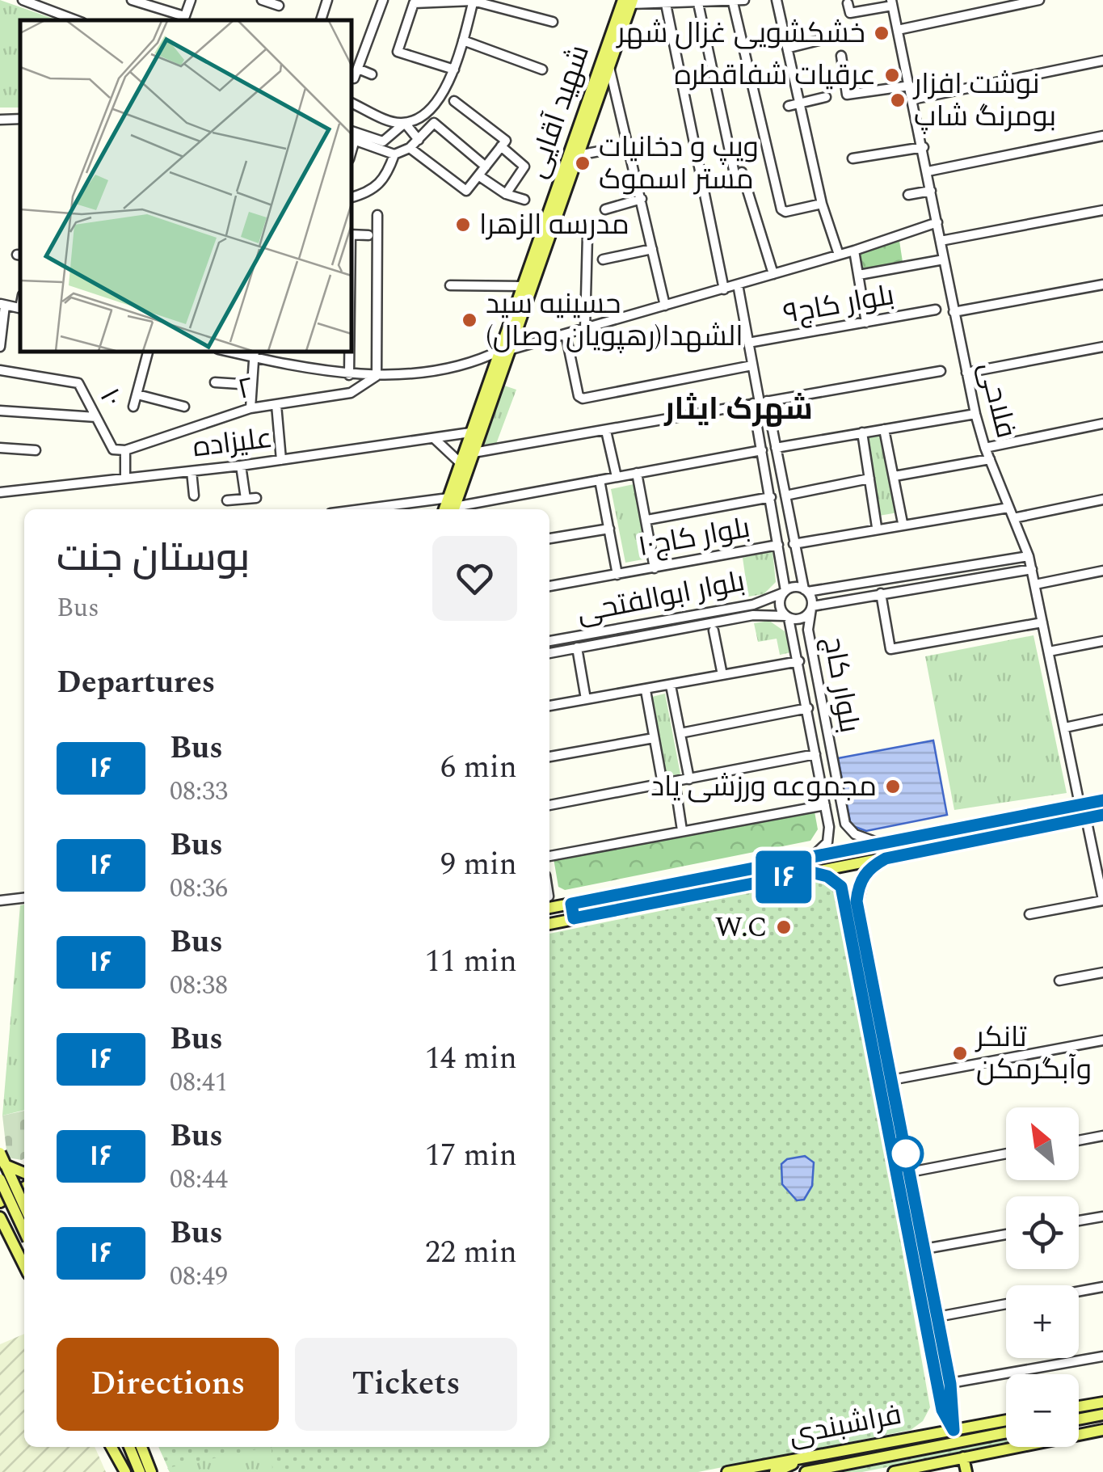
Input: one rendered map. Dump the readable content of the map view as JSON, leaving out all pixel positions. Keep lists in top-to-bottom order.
{
  "streets": {
    "main road": ["شهید آقایی", "فراشبندی"],
    "street": [
      "بلوار کاج۹",
      "۲",
      "۱۰",
      "فلاحی",
      "علیزاده",
      "بلوار کاج۱۰",
      "بلوار ابوالفتحی",
      "بلوار کاج"
    ]
  },
  "crossings": [
    ["شهید آقایی", "علیزاده"],
    ["۲", "۱۰"],
    ["بلوار ابوالفتحی", "بلوار کاج"]
  ],
  "districts": ["شهرک ایثار"],
  "places": [
    "خشکشویی غزال شهر",
    "عرقیات شفاقطره",
    "نوشت افزار بومرنگ شاپ",
    "ویپ و دخانیات مستر اسموک",
    "مدرسه الزهرا",
    "حسینیه سید الشهدا(رهپویان وصال)",
    "مجموعه ورزشی یاد",
    "W.C",
    "تانکر وآبگرمکن"
  ],
  "lines": ["bus line ۱۶"],
  "north": "top left",
  "page": {
    "on_map": "۱۶",
    "heading": [
      ["بوستان جنت", "Bus"],
      "Departures"
    ],
    "list": [
      {
        "mark": "۱۶",
        "name": "Bus",
        "note": "08:33",
        "value": "6 min"
      },
      {
        "mark": "۱۶",
        "name": "Bus",
        "note": "08:36",
        "value": "9 min"
      },
      {
        "mark": "۱۶",
        "name": "Bus",
        "note": "08:38",
        "value": "11 min"
      },
      {
        "mark": "۱۶",
        "name": "Bus",
        "note": "08:41",
        "value": "14 min"
      },
      {
        "mark": "۱۶",
        "name": "Bus",
        "note": "08:44",
        "value": "17 min"
      },
      {
        "mark": "۱۶",
        "name": "Bus",
        "note": "08:49",
        "value": "22 min"
      }
    ],
    "map_buttons": ["+", "−"],
    "buttons": ["Directions", "Tickets"]
  }
}
